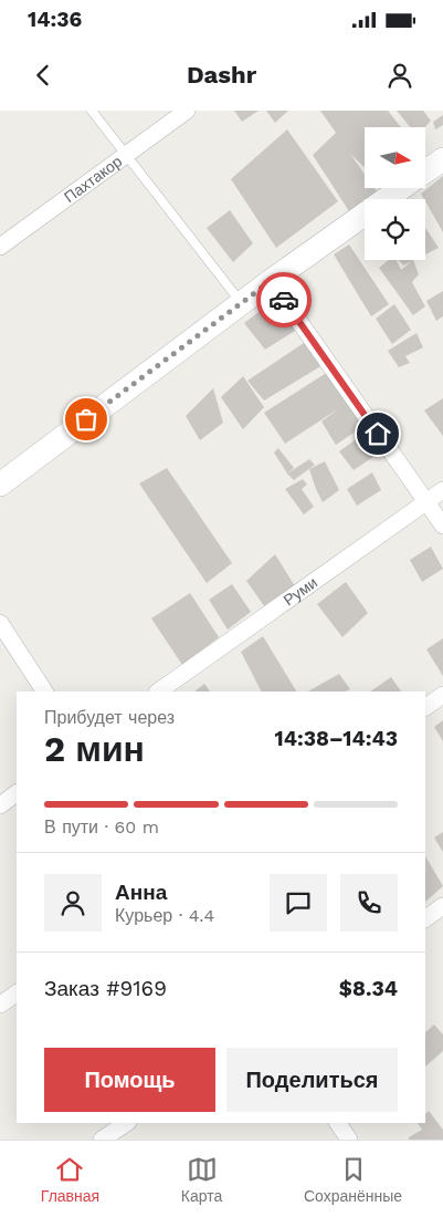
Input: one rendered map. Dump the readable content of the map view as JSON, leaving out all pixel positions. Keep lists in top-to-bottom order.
{
  "streets": {
    "street": ["Пахтакор", "Руми"]
  },
  "north": "right",
  "page": {
    "status": "14:36",
    "header": "Dashr",
    "heading": ["2 мин", "Прибудет через", "14:38–14:43"],
    "panel": [
      "Анна",
      "Курьер · 4.4",
      "Заказ #9169",
      "$8.34"
    ],
    "bar": "В пути · 60 m",
    "buttons": ["Помощь", "Поделиться"],
    "tabs": ["Главная", "Карта", "Сохранённые"]
  }
}
